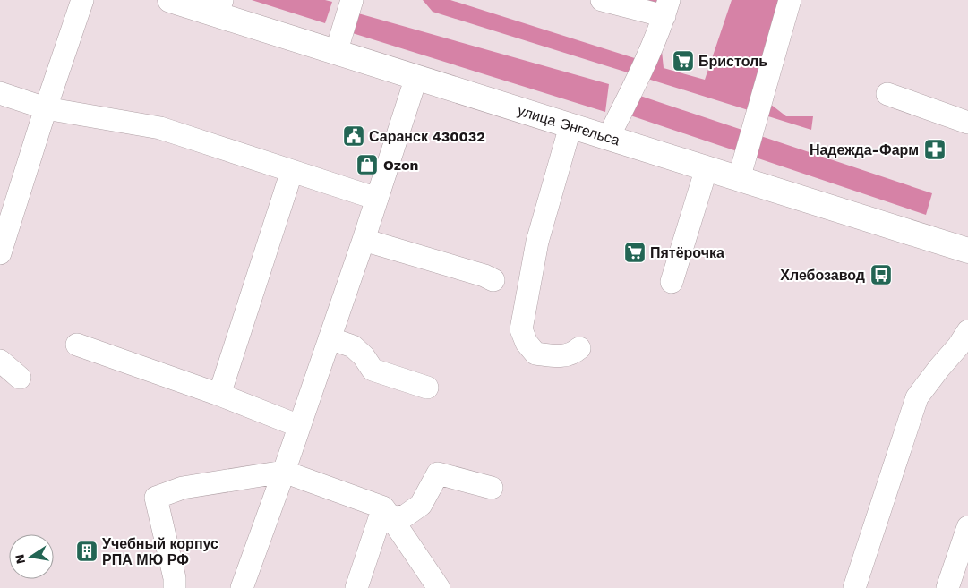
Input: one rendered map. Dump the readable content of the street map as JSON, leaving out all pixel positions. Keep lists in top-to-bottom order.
{
  "streets": {
    "main road": ["улица Энгельса"]
  },
  "places": {
    "supermarket": ["Бристоль", "Пятёрочка"],
    "public building": ["Саранск 430032"],
    "pharmacy": ["Надежда-Фарм"],
    "shop": ["Ozon"],
    "bus stop": ["Хлебозавод"],
    "building": ["Учебный корпус РПА МЮ РФ"]
  },
  "north": "left"
}
